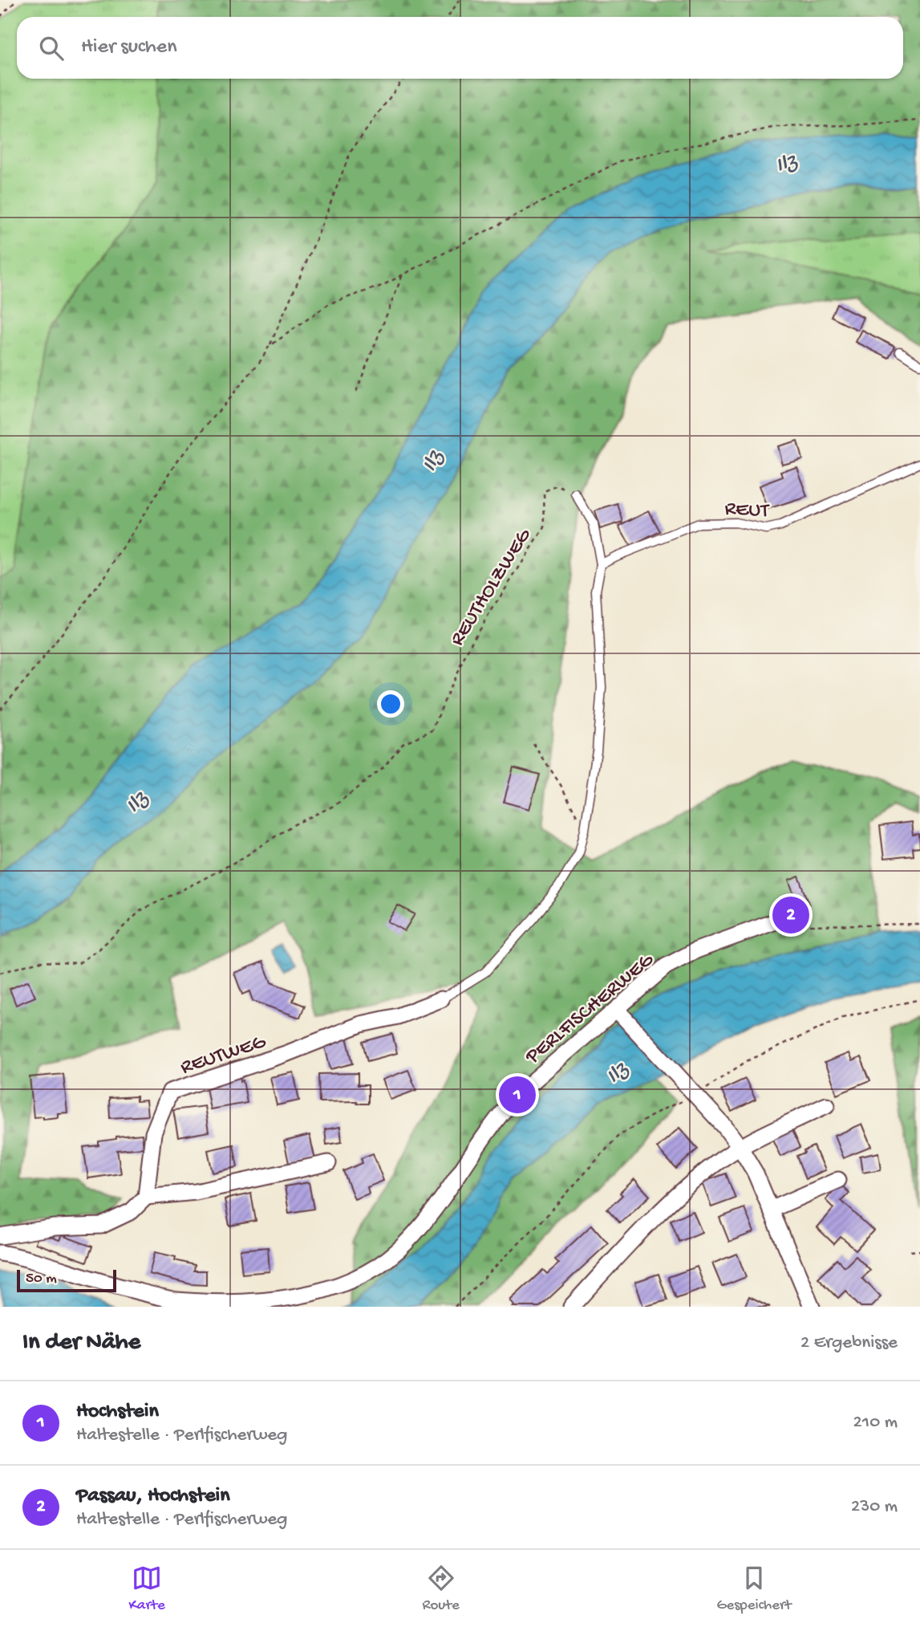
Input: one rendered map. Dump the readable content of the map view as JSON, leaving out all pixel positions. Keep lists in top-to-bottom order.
{
  "streets": {
    "street": ["PERLFISCHERWEG", "REUTWEG"],
    "lane": ["REUT"],
    "path": ["REUTHOLZWEG"]
  },
  "water": ["Ilz"],
  "scale_bar": "50 m",
  "page": {
    "search": "Hier suchen",
    "pins": ["2", "1"],
    "scale": "50 m",
    "heading": ["In der Nähe", "2 Ergebnisse"],
    "list": [
      {
        "mark": "1",
        "name": "Hochstein",
        "note": "Haltestelle · Perlfischerweg",
        "value": "210 m"
      },
      {
        "mark": "2",
        "name": "Passau, Hochstein",
        "note": "Haltestelle · Perlfischerweg",
        "value": "230 m"
      }
    ],
    "nav": ["Karte", "Route", "Gespeichert"]
  }
}
